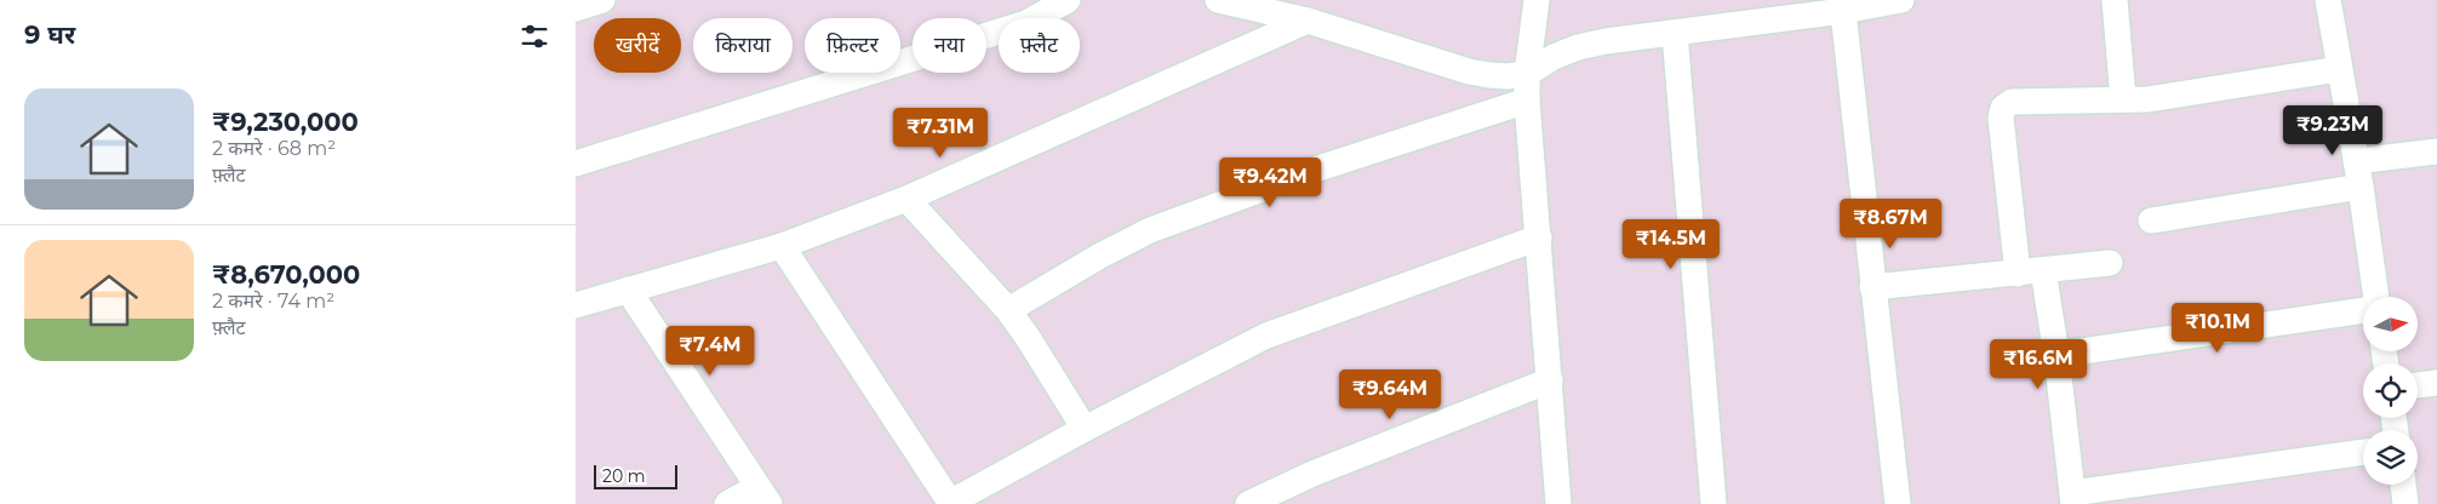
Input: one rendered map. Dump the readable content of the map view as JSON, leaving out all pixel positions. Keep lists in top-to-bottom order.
{
  "scale_bar": "20 m",
  "north": "right",
  "page": {
    "heading": "9 घर",
    "chip": [
      "खरीदें",
      "किराया",
      "फ़िल्टर",
      "नया",
      "फ़्लैट"
    ],
    "list": [
      {
        "name": "₹9,230,000",
        "note": "2 कमरे · 68 m² · फ़्लैट"
      },
      {
        "name": "₹8,670,000",
        "note": "2 कमरे · 74 m² · फ़्लैट"
      }
    ],
    "price": [
      "₹9.23M",
      "₹7.31M",
      "₹9.42M",
      "₹8.67M",
      "₹14.5M",
      "₹10.1M",
      "₹7.4M",
      "₹16.6M",
      "₹9.64M"
    ],
    "scale": "20 m"
  }
}
